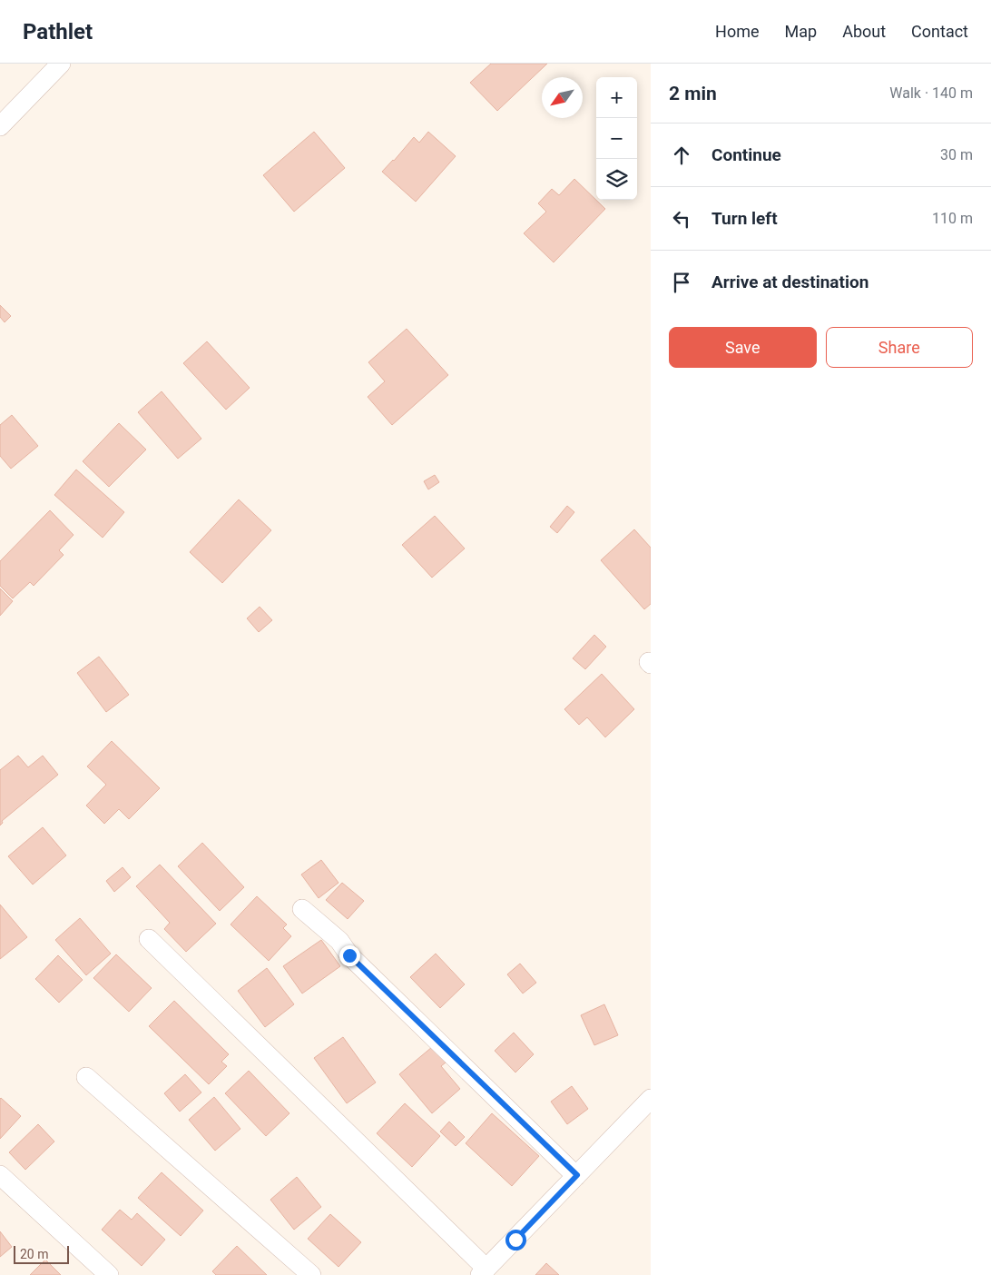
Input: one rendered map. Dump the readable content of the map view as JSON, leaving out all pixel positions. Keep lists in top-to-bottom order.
{
  "scale_bar": "20 m",
  "north": "bottom left",
  "page": {
    "header": "Pathlet",
    "nav": [
      "Home",
      "Map",
      "About",
      "Contact"
    ],
    "heading": ["2 min", "Walk · 140 m"],
    "map_buttons": ["+", "−"],
    "list": [
      ["Continue", "30 m"],
      ["Turn left", "110 m"],
      "Arrive at destination"
    ],
    "buttons": ["Save", "Share"],
    "scale": "20 m"
  }
}
